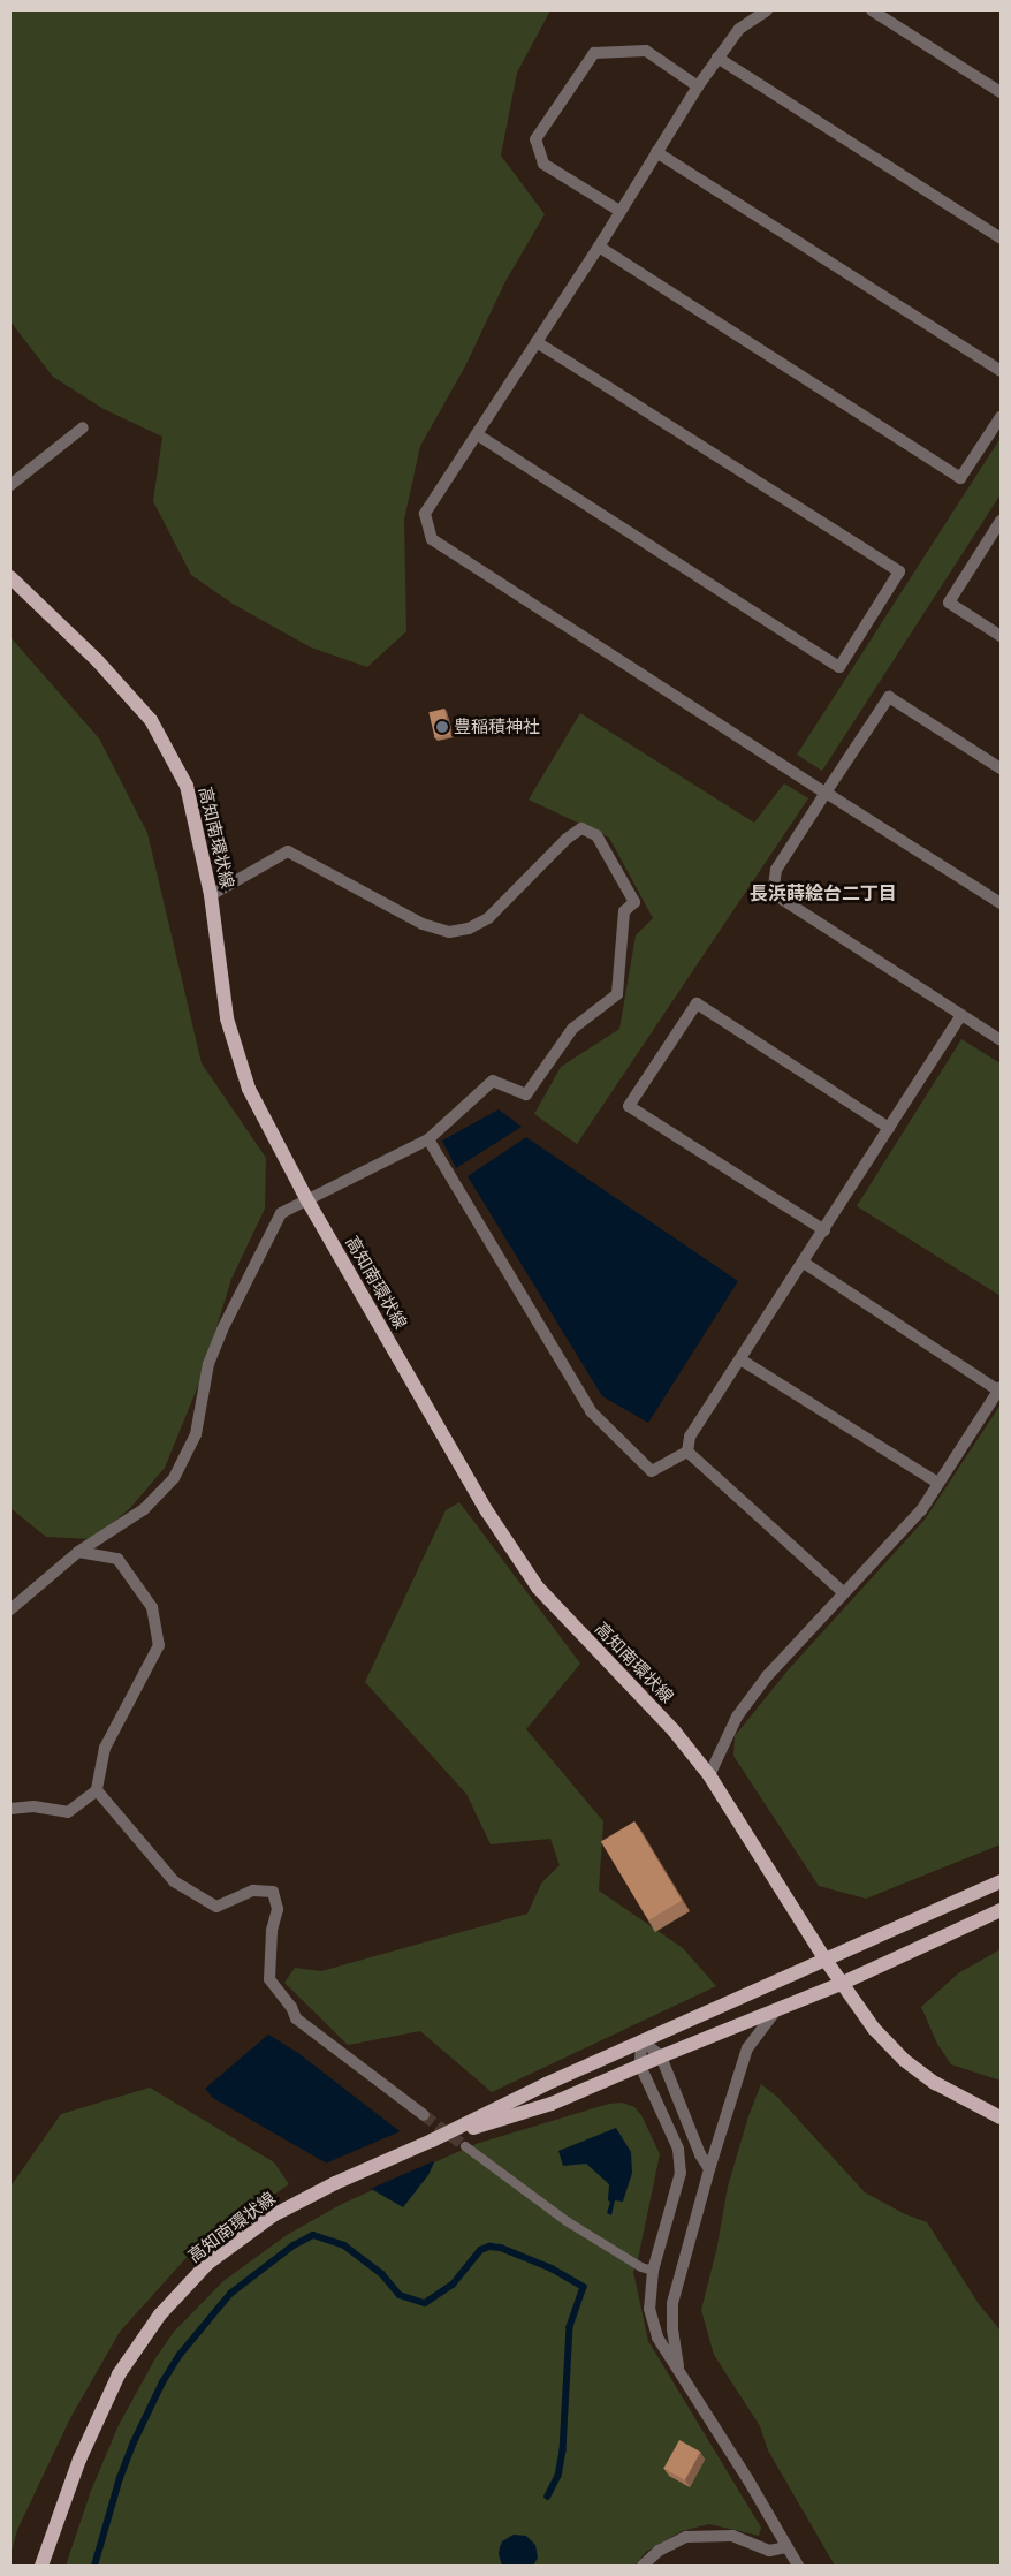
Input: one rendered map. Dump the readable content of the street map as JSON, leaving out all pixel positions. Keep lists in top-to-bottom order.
{
  "streets": {
    "main road": ["高知南環状線"]
  },
  "districts": ["長浜蒔絵台二丁目"],
  "places": ["豊稲積神社"]
}
